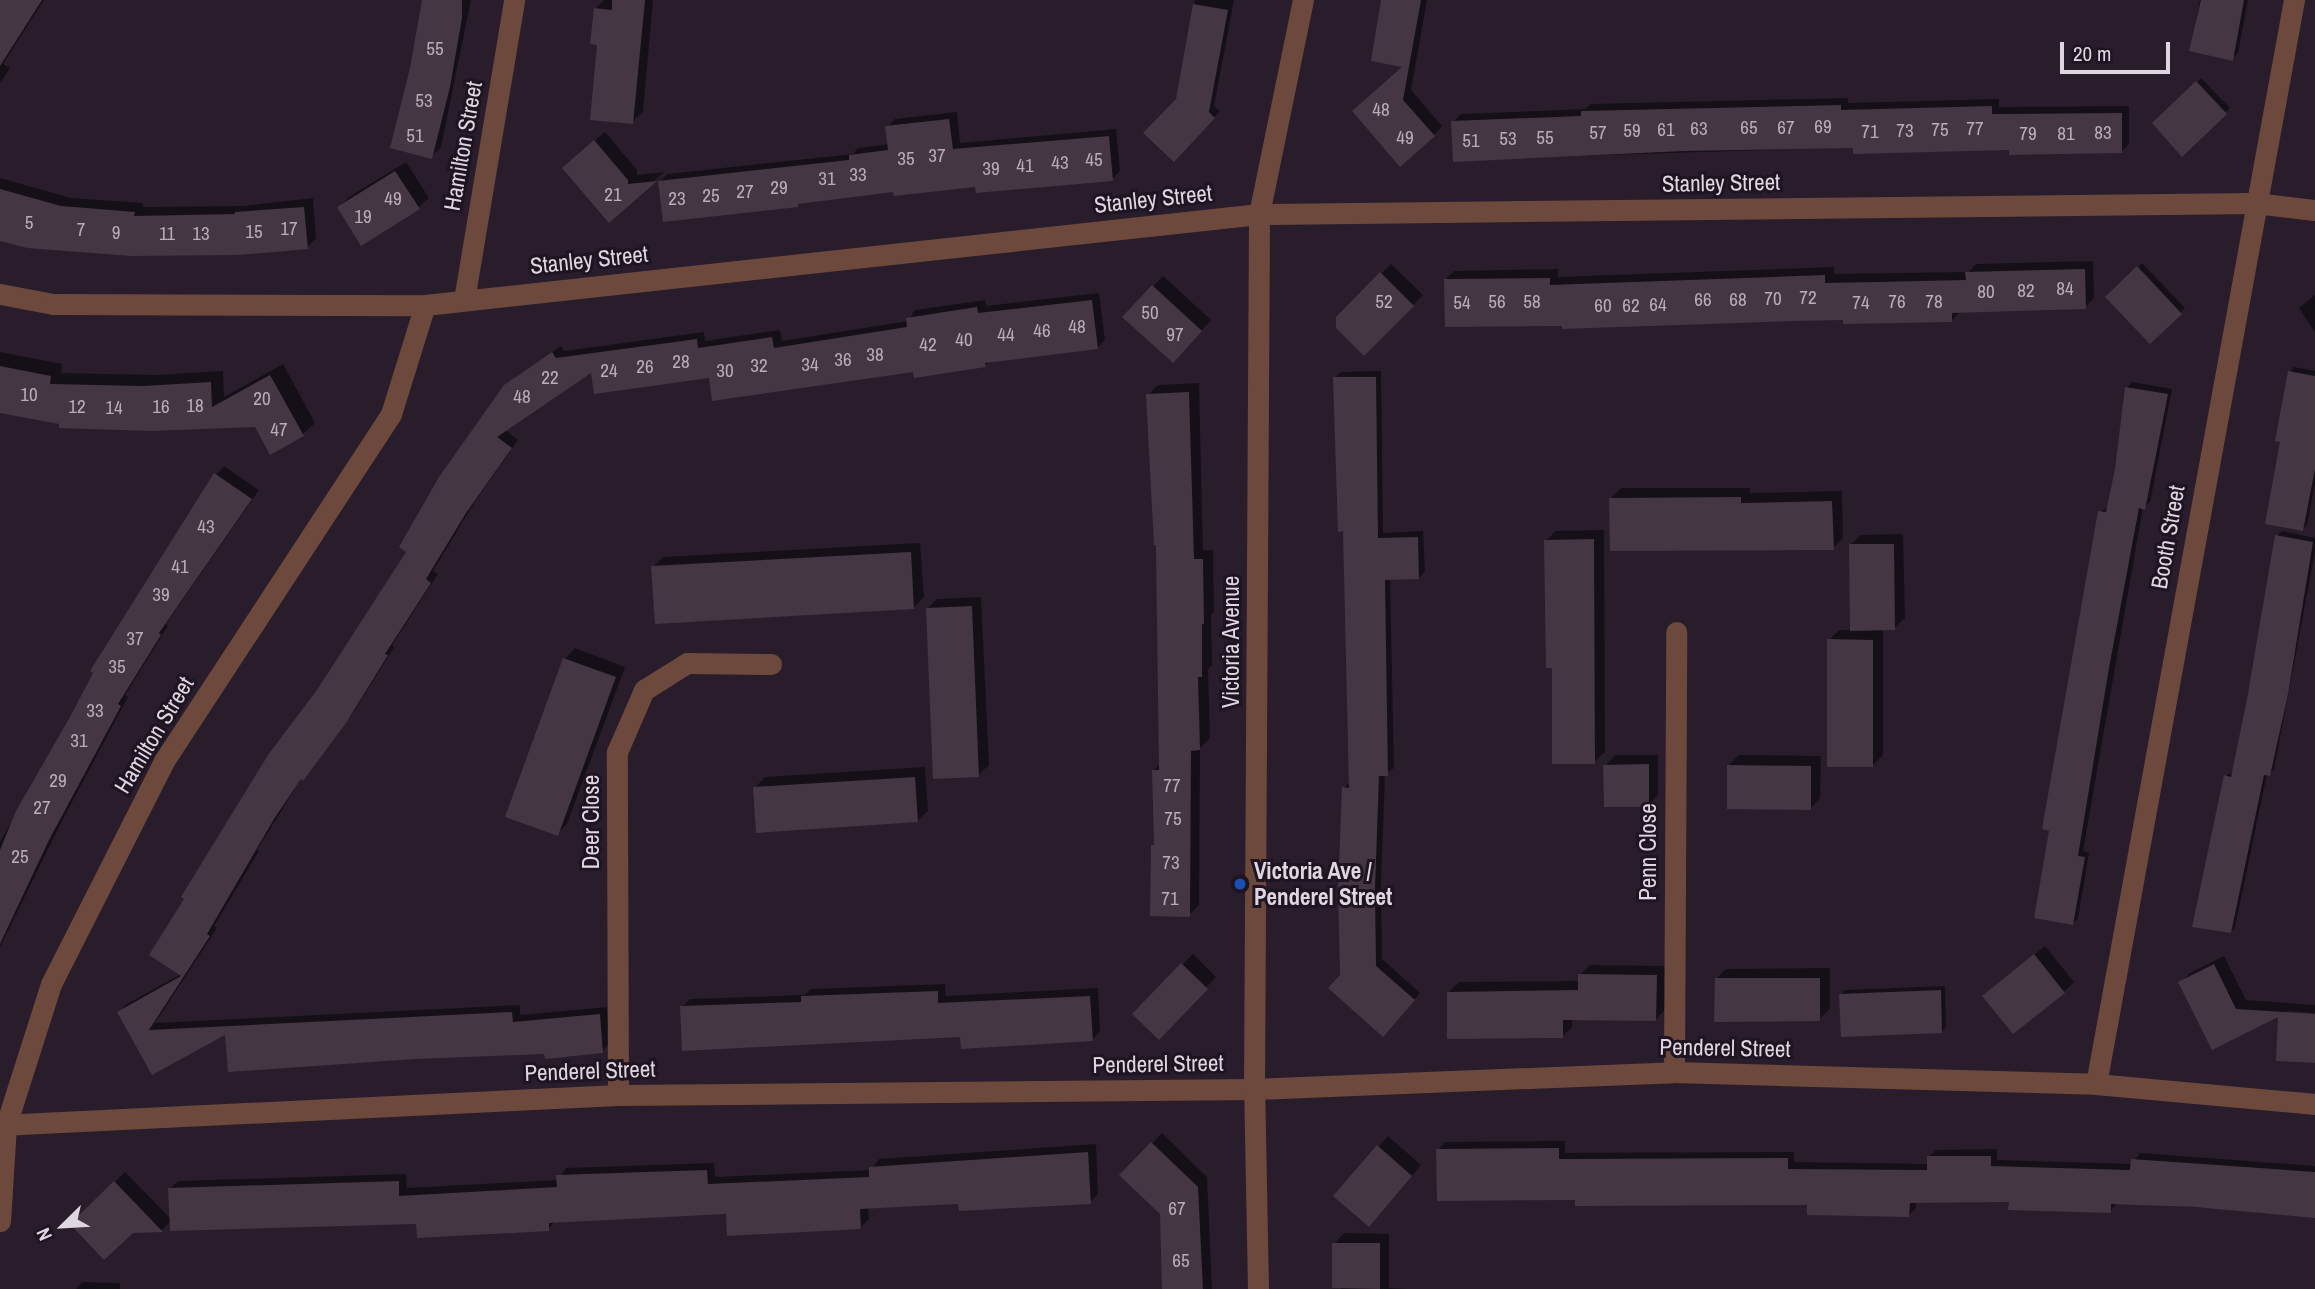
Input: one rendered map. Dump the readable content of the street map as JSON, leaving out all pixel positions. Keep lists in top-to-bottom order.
{
  "streets": {
    "street": [
      "Hamilton Street",
      "Stanley Street",
      "Booth Street",
      "Victoria Avenue",
      "Deer Close",
      "Penn Close",
      "Penderel Street"
    ]
  },
  "crossings": [
    ["Hamilton Street", "Stanley Street"],
    ["Hamilton Street", "Penderel Street"],
    ["Stanley Street", "Booth Street"],
    ["Stanley Street", "Victoria Avenue"],
    ["Booth Street", "Penderel Street"],
    ["Victoria Avenue", "Penderel Street"],
    ["Deer Close", "Penderel Street"],
    ["Penn Close", "Penderel Street"]
  ],
  "places": ["Victoria Ave / Penderel Street"],
  "house_numbers": [
    "55",
    "53",
    "48",
    "69",
    "65",
    "67",
    "63",
    "77",
    "61",
    "75",
    "59",
    "73",
    "71",
    "57",
    "83",
    "79",
    "81",
    "51",
    "49",
    "55",
    "53",
    "51",
    "37",
    "35",
    "45",
    "43",
    "41",
    "39",
    "33",
    "31",
    "29",
    "27",
    "21",
    "25",
    "49",
    "23",
    "19",
    "5",
    "17",
    "7",
    "15",
    "9",
    "11",
    "13",
    "84",
    "82",
    "80",
    "72",
    "70",
    "66",
    "68",
    "52",
    "56",
    "58",
    "76",
    "78",
    "54",
    "74",
    "64",
    "60",
    "62",
    "50",
    "48",
    "46",
    "44",
    "97",
    "40",
    "42",
    "38",
    "36",
    "28",
    "34",
    "32",
    "26",
    "24",
    "30",
    "22",
    "10",
    "48",
    "20",
    "18",
    "12",
    "16",
    "14",
    "47",
    "43",
    "41",
    "39",
    "37",
    "35",
    "33",
    "31",
    "29",
    "77",
    "27",
    "75",
    "25",
    "73",
    "71",
    "67",
    "65"
  ],
  "scale_bar": "20 m",
  "north": "bottom left"
}
